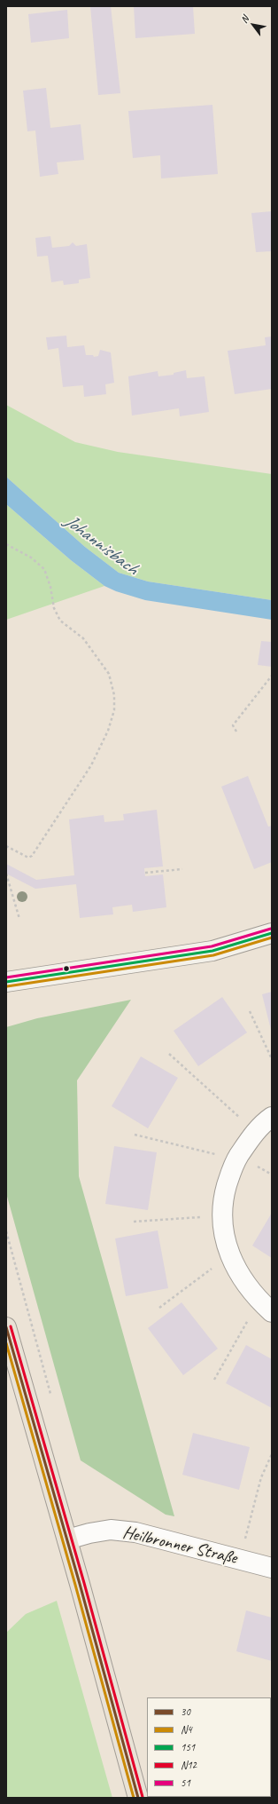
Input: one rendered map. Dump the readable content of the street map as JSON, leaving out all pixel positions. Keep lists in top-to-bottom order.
{
  "streets": {
    "street": ["Heilbronner Straße"]
  },
  "water": ["Johannisbach"],
  "lines": [
    "transit line 51",
    "transit line 151",
    "transit line N4",
    "transit line N12",
    "transit line 30"
  ],
  "legend": [
    "30",
    "N4",
    "151",
    "N12",
    "51"
  ],
  "north": "top left"
}
